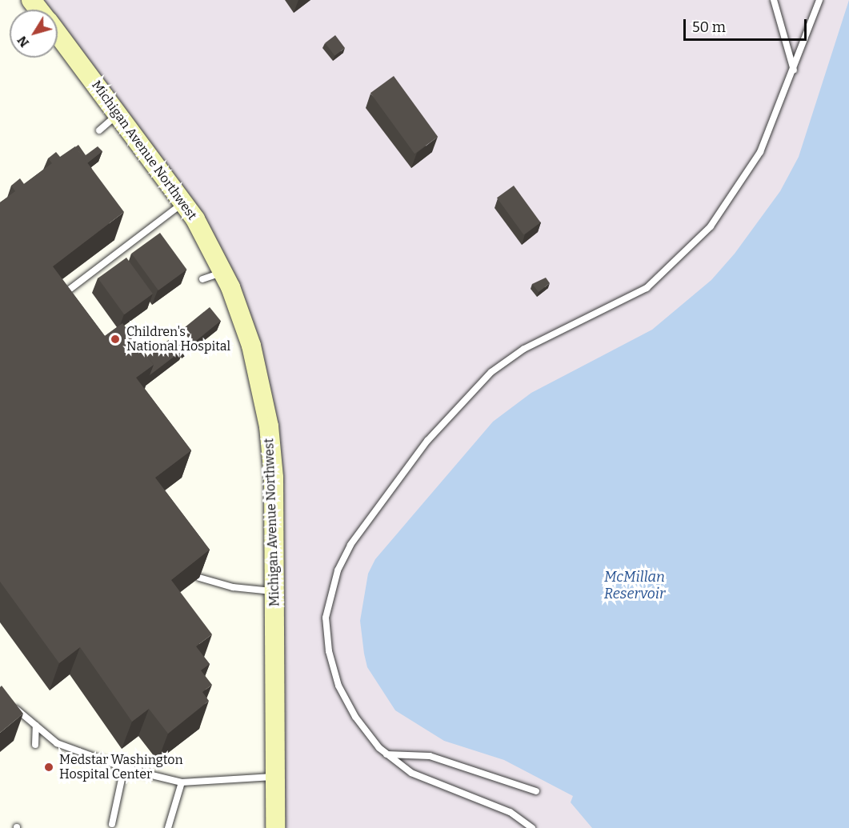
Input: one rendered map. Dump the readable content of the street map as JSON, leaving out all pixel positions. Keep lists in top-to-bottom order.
{
  "streets": {
    "main road": ["Michigan Avenue Northwest"]
  },
  "water": ["McMillan Reservoir"],
  "places": ["Children's National Hospital", "Medstar Washington Hospital Center"],
  "scale_bar": "50 m",
  "north": "bottom left"
}
